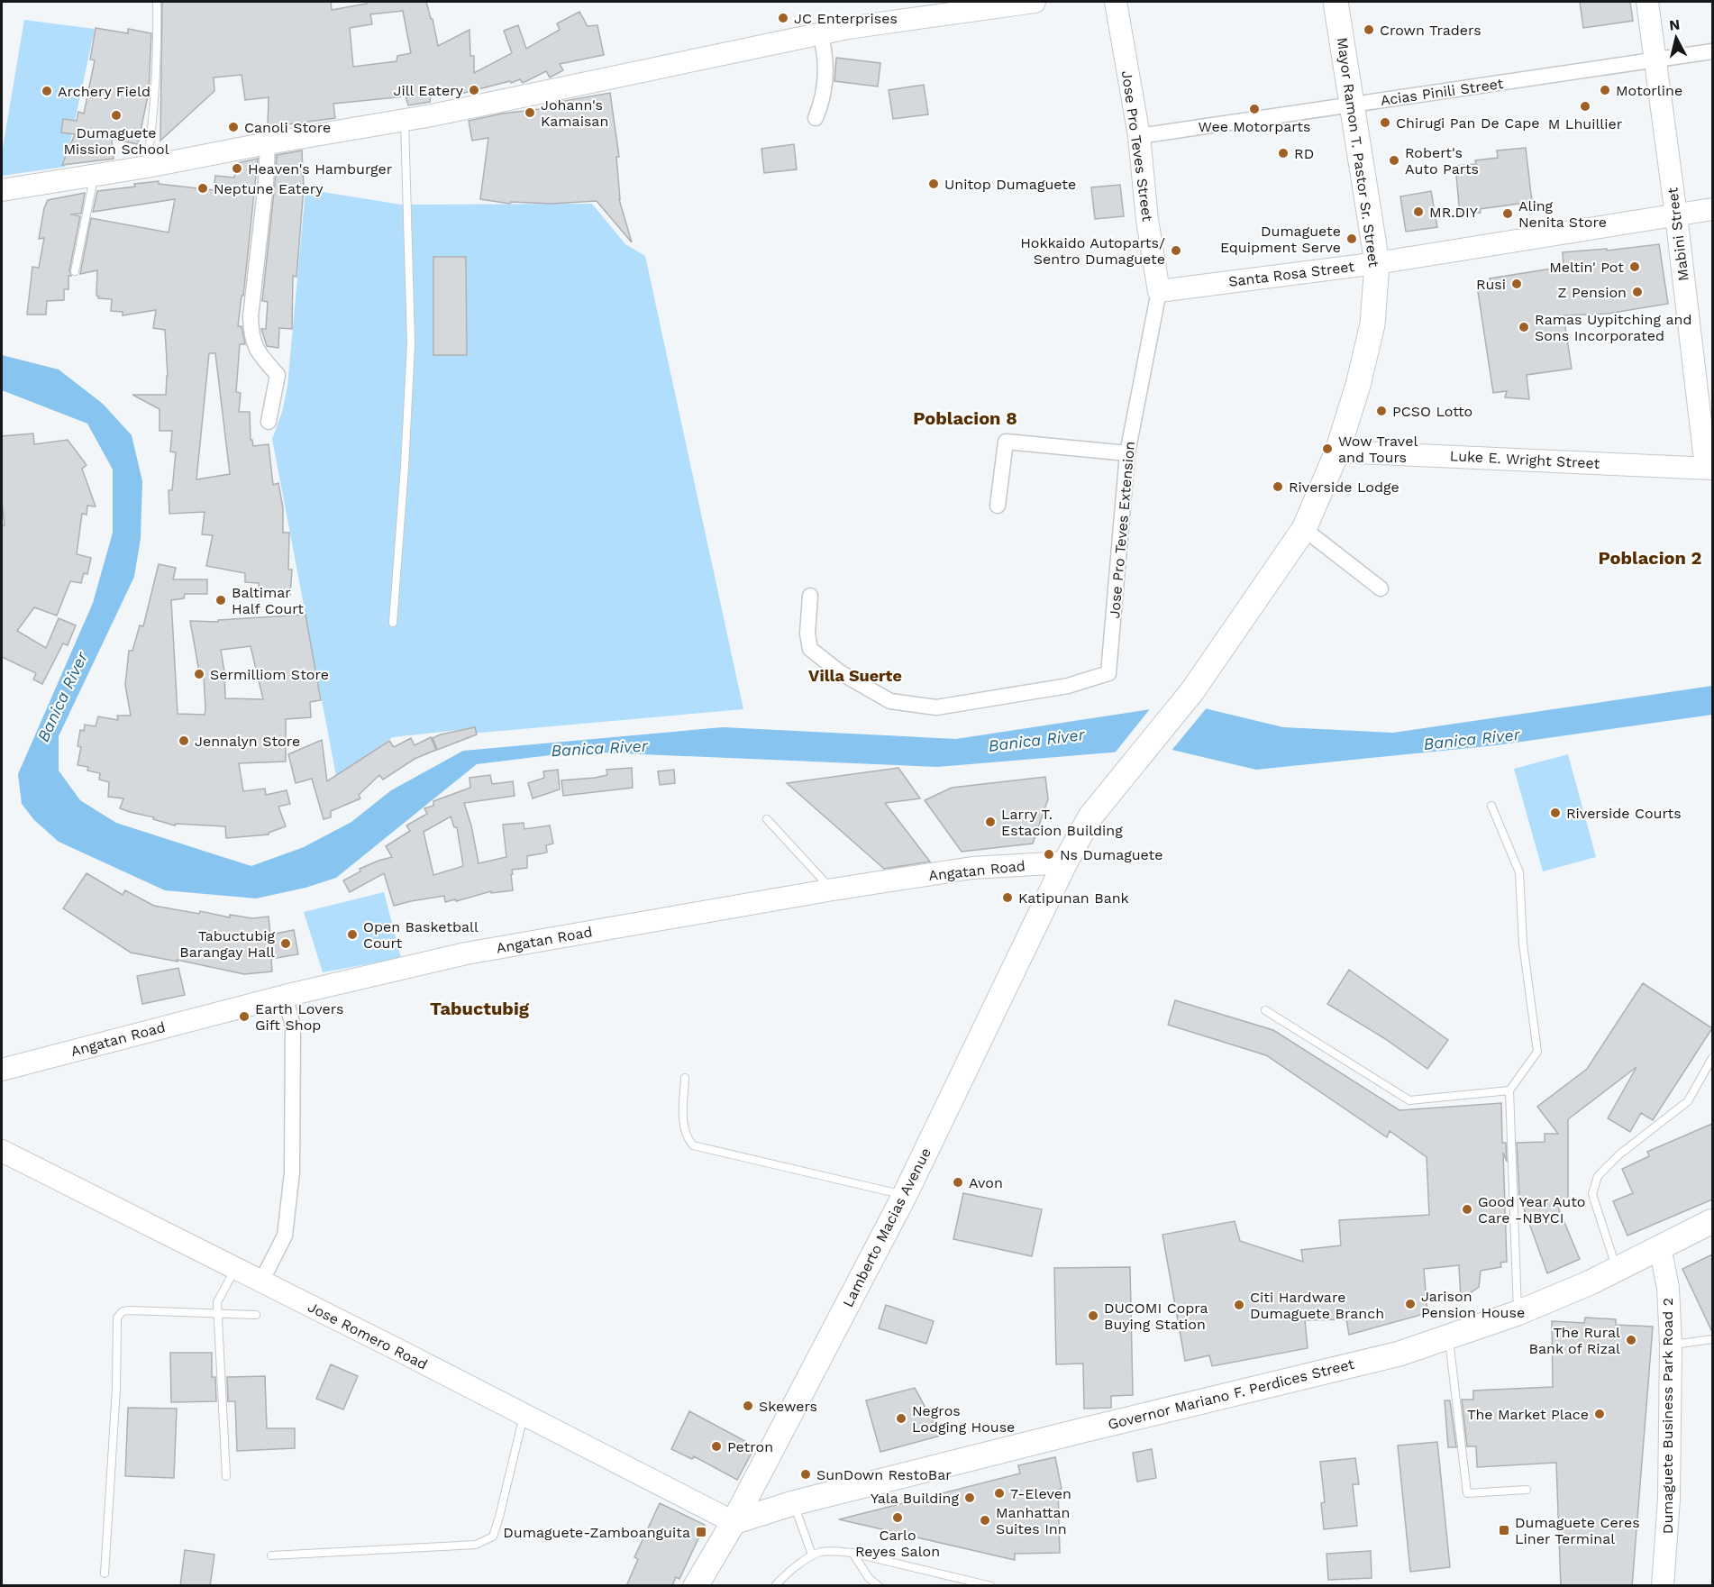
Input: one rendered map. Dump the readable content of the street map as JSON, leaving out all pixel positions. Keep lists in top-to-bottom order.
{
  "streets": {
    "main road": ["Mayor Ramon T. Pastor Sr. Street", "Lamberto Macias Avenue", "Governor Mariano F. Perdices Street"],
    "street": [
      "Acias Pinili Street",
      "Jose Pro Teves Street",
      "Mabini Street",
      "Santa Rosa Street",
      "Luke E. Wright Street",
      "Jose Pro Teves Extension",
      "Angatan Road",
      "Jose Romero Road",
      "Dumaguete Business Park Road 2"
    ]
  },
  "crossings": [
    ["Acias Pinili Street", "Jose Pro Teves Street"],
    ["Acias Pinili Street", "Mayor Ramon T. Pastor Sr. Street"],
    ["Acias Pinili Street", "Mabini Street"],
    ["Jose Pro Teves Street", "Santa Rosa Street"],
    ["Jose Pro Teves Street", "Jose Pro Teves Extension"],
    ["Mayor Ramon T. Pastor Sr. Street", "Santa Rosa Street"],
    ["Mayor Ramon T. Pastor Sr. Street", "Luke E. Wright Street"],
    ["Mayor Ramon T. Pastor Sr. Street", "Angatan Road"],
    ["Mayor Ramon T. Pastor Sr. Street", "Lamberto Macias Avenue"],
    ["Mabini Street", "Santa Rosa Street"],
    ["Mabini Street", "Luke E. Wright Street"],
    ["Santa Rosa Street", "Jose Pro Teves Extension"],
    ["Angatan Road", "Lamberto Macias Avenue"],
    ["Lamberto Macias Avenue", "Jose Romero Road"],
    ["Lamberto Macias Avenue", "Governor Mariano F. Perdices Street"],
    ["Jose Romero Road", "Governor Mariano F. Perdices Street"],
    ["Governor Mariano F. Perdices Street", "Dumaguete Business Park Road 2"]
  ],
  "districts": [
    "Poblacion 8",
    "Poblacion 2",
    "Villa Suerte",
    "Tabuctubig"
  ],
  "water": ["Banica River"],
  "places": {
    "other": [
      "JC Enterprises",
      "Crown Traders",
      "Jill Eatery",
      "Motorline",
      "Archery Field",
      "M Lhuillier",
      "Wee Motorparts",
      "Johann's Kamaisan",
      "Dumaguete Mission School",
      "Chirugi Pan De Cape",
      "Canoli Store",
      "RD",
      "Robert's Auto Parts",
      "Heaven's Hamburger",
      "Unitop Dumaguete",
      "Neptune Eatery",
      "MR.DIY",
      "Aling Nenita Store",
      "Dumaguete Equipment Serve",
      "Hokkaido Autoparts/ Sentro Dumaguete",
      "Meltin' Pot",
      "Rusi",
      "Z Pension",
      "Ramas Uypitching and Sons Incorporated",
      "PCSO Lotto",
      "Wow Travel and Tours",
      "Riverside Lodge",
      "Baltimar Half Court",
      "Sermilliom Store",
      "Jennalyn Store",
      "Riverside Courts",
      "Larry T. Estacion Building",
      "Ns Dumaguete",
      "Katipunan Bank",
      "Open Basketball Court",
      "Tabuctubig Barangay Hall",
      "Earth Lovers Gift Shop",
      "Avon",
      "Good Year Auto Care -NBYCI",
      "Jarison Pension House",
      "Citi Hardware Dumaguete Branch",
      "DUCOMI Copra Buying Station",
      "The Rural Bank of Rizal",
      "Skewers",
      "The Market Place",
      "Negros Lodging House",
      "Petron",
      "SunDown RestoBar",
      "7-Eleven",
      "Yala Building",
      "Carlo Reyes Salon",
      "Manhattan Suites Inn"
    ],
    "transit": ["Dumaguete Ceres Liner Terminal", "Dumaguete-Zamboanguita"]
  },
  "north": "top"
}
